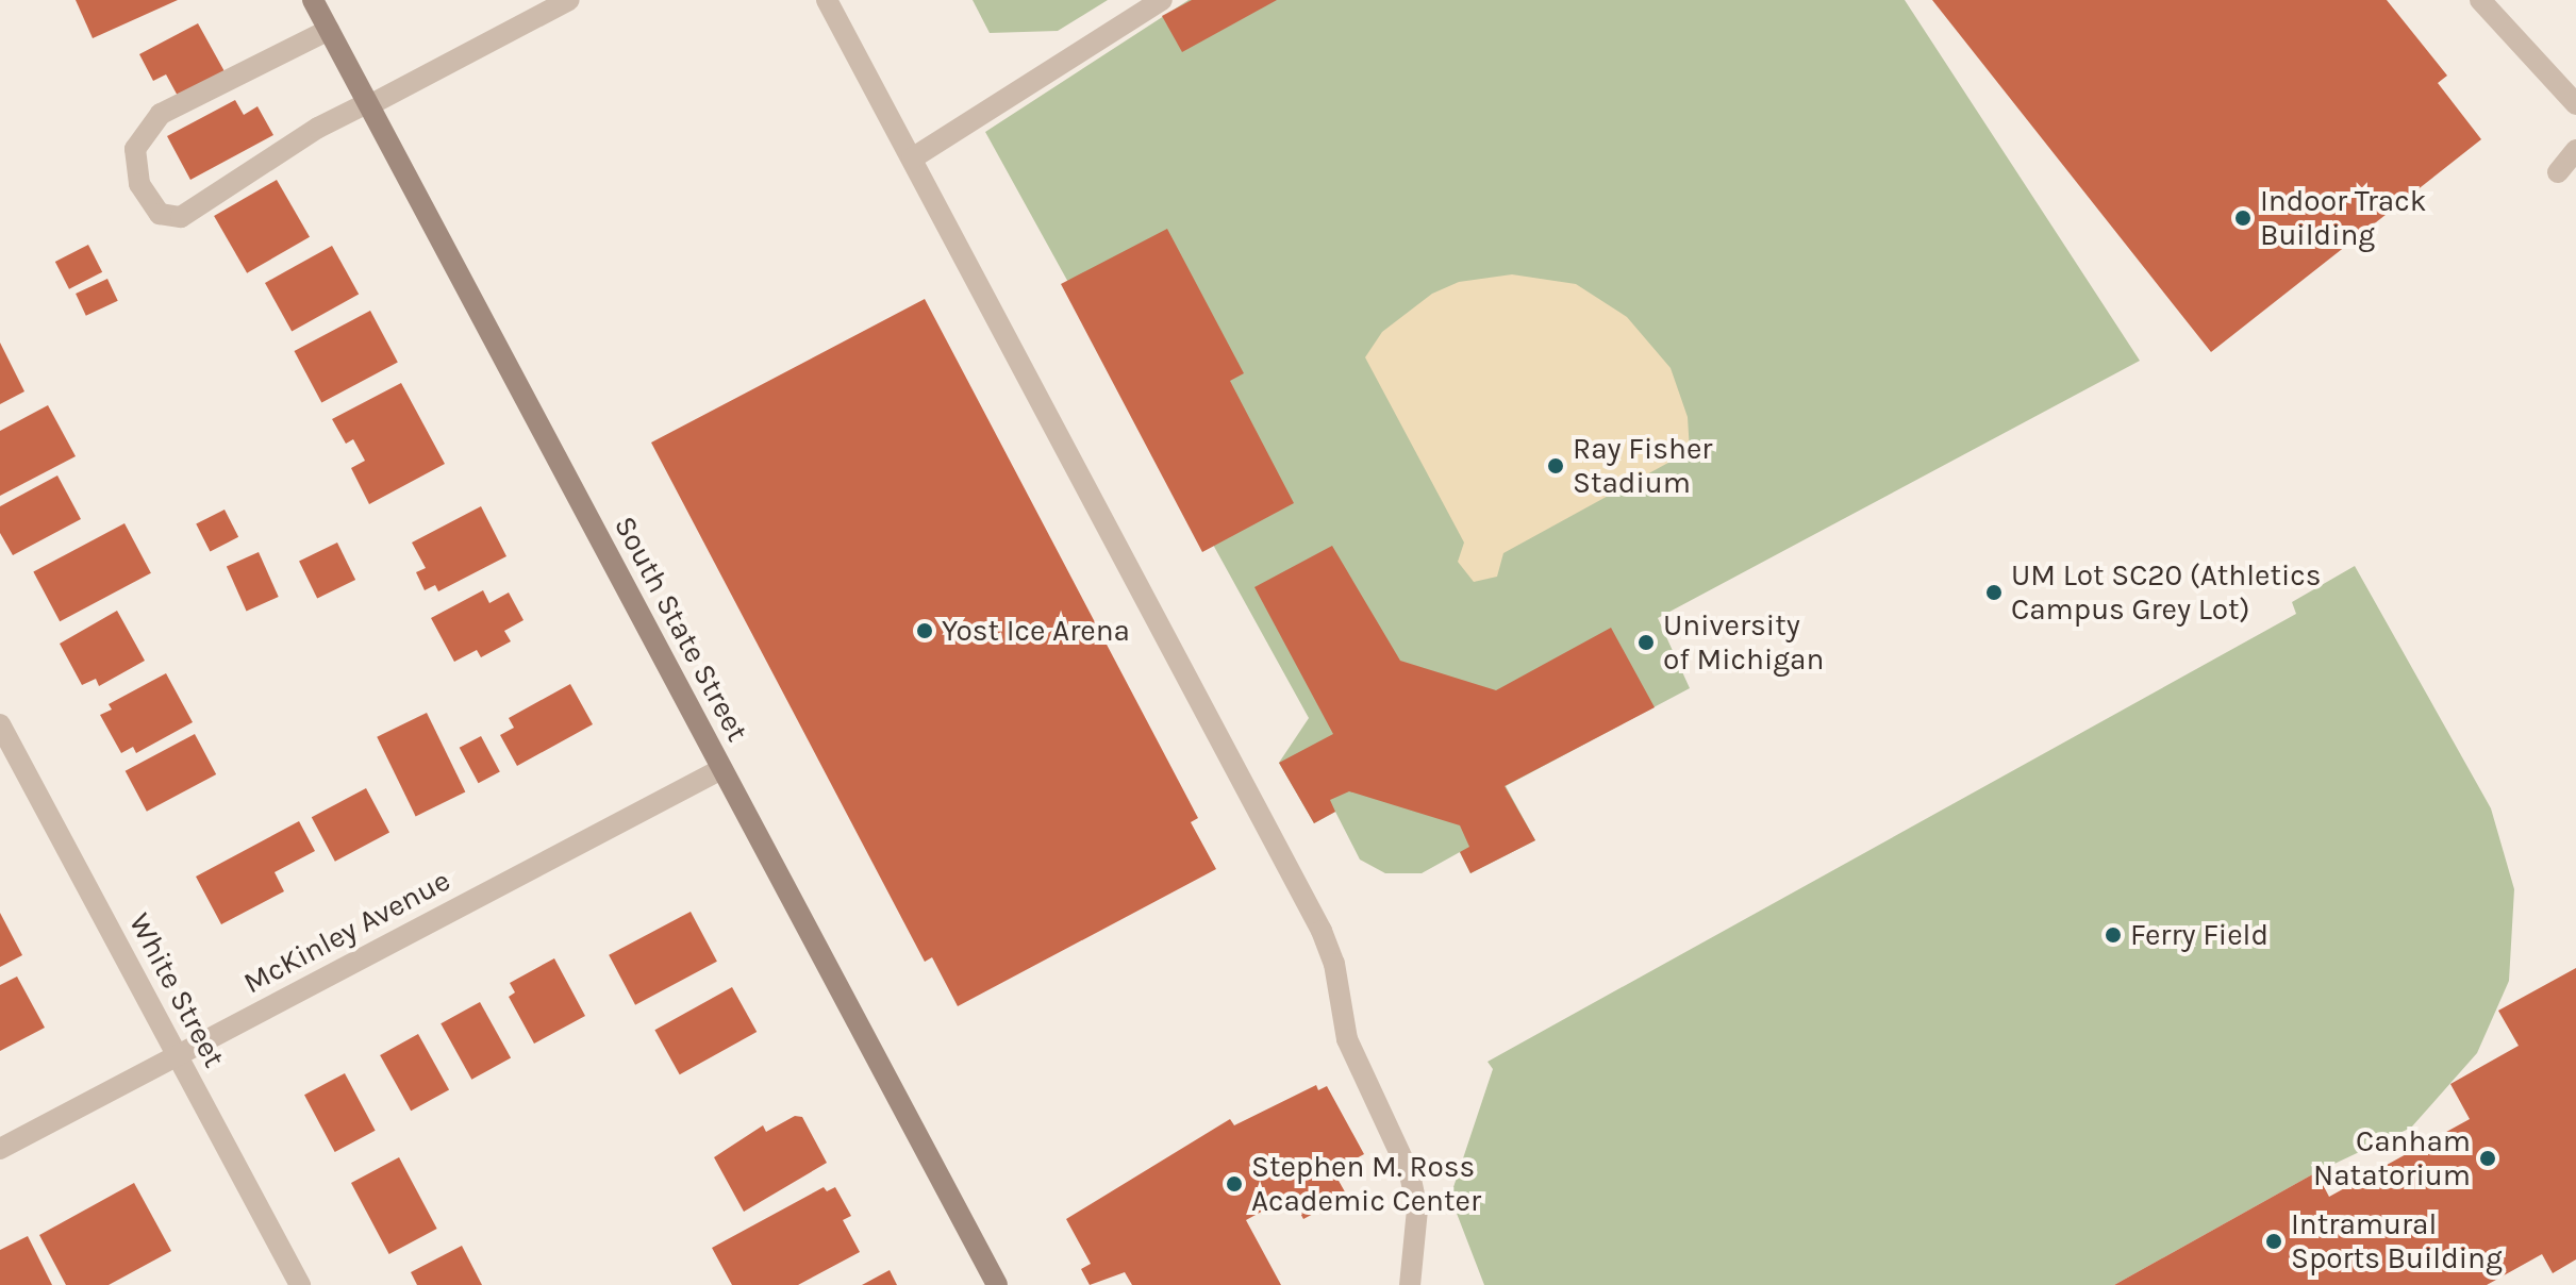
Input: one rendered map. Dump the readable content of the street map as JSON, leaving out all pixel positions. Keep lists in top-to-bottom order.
{
  "streets": {
    "main road": ["South State Street"],
    "street": ["McKinley Avenue", "White Street"]
  },
  "crossings": [
    ["South State Street", "McKinley Avenue"],
    ["McKinley Avenue", "White Street"]
  ],
  "places": [
    "Indoor Track Building",
    "Ray Fisher Stadium",
    "UM Lot SC20 (Athletics Campus Grey Lot)",
    "Yost Ice Arena",
    "University of Michigan",
    "Ferry Field",
    "Canham Natatorium",
    "Stephen M. Ross Academic Center",
    "Intramural Sports Building"
  ]
}
